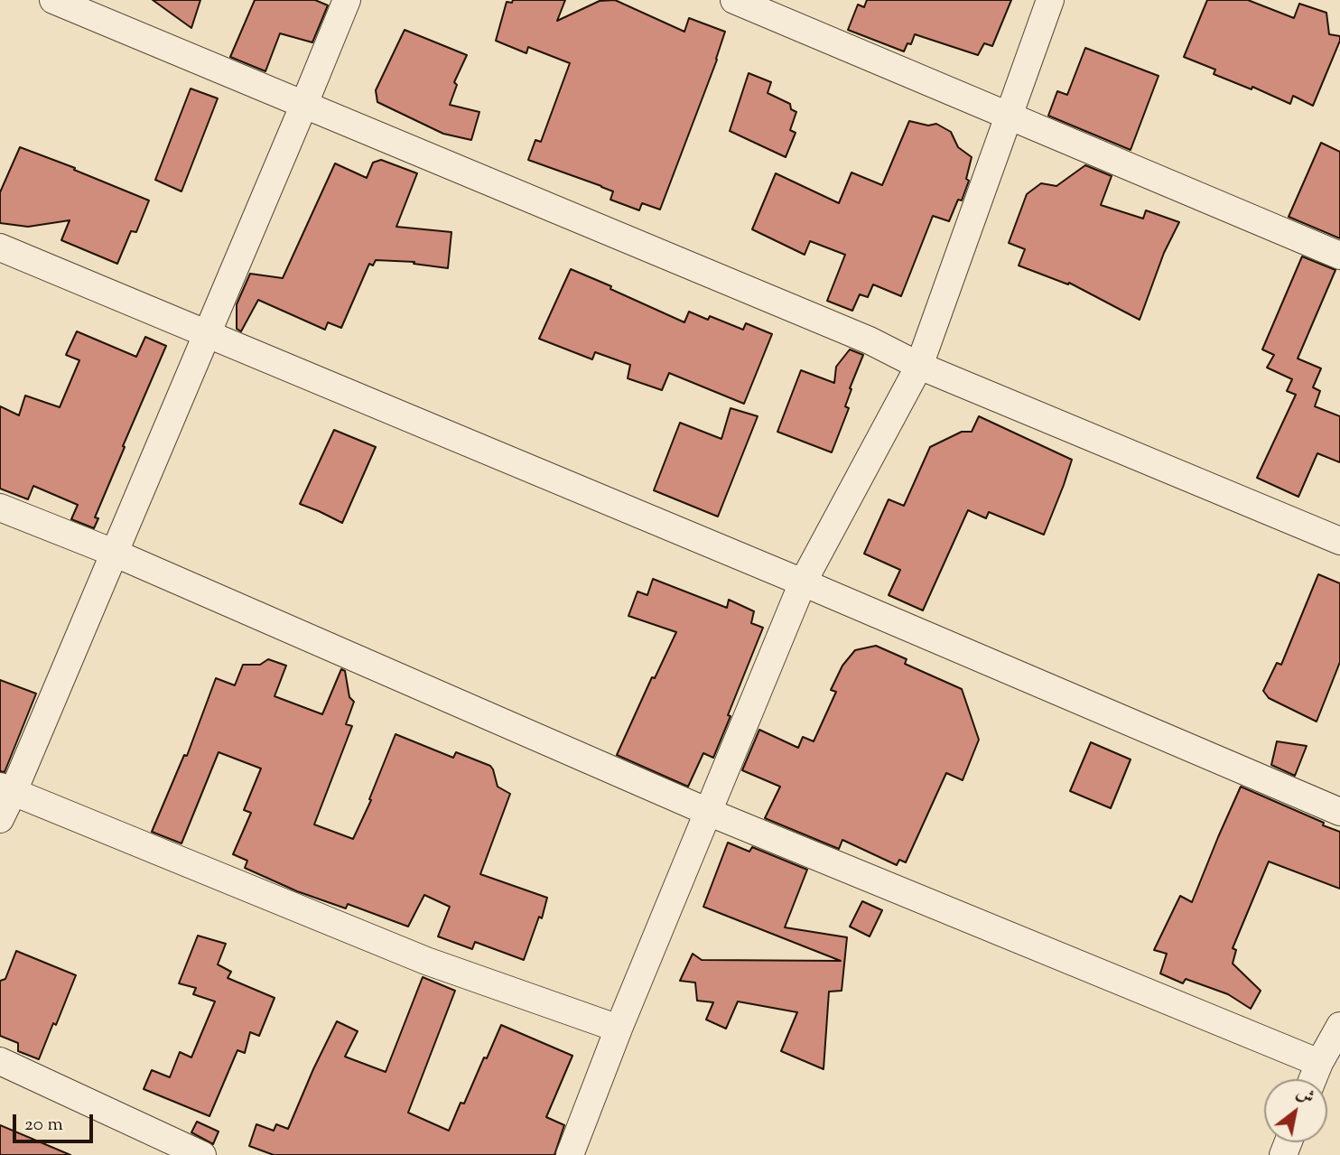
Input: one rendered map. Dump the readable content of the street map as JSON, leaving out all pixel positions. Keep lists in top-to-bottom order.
{
  "scale_bar": "20 m",
  "north": "top right"
}
